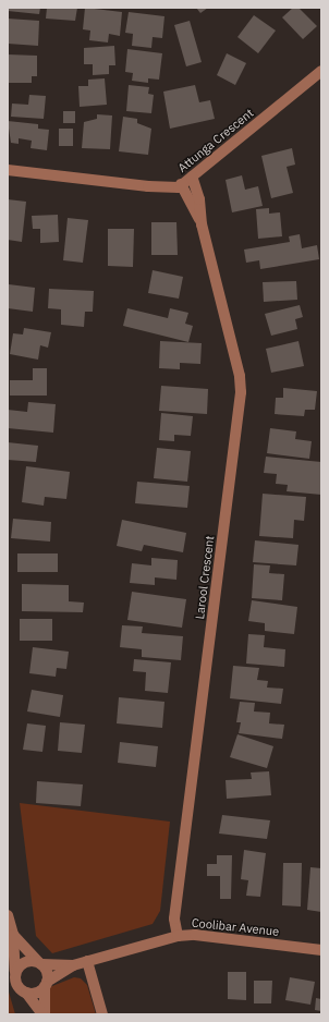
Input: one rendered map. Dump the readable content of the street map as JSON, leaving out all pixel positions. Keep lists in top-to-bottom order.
{
  "streets": {
    "street": ["Attunga Crescent", "Larool Crescent", "Coolibar Avenue"]
  },
  "crossings": [
    ["Attunga Crescent", "Larool Crescent"],
    ["Larool Crescent", "Coolibar Avenue"]
  ]
}
